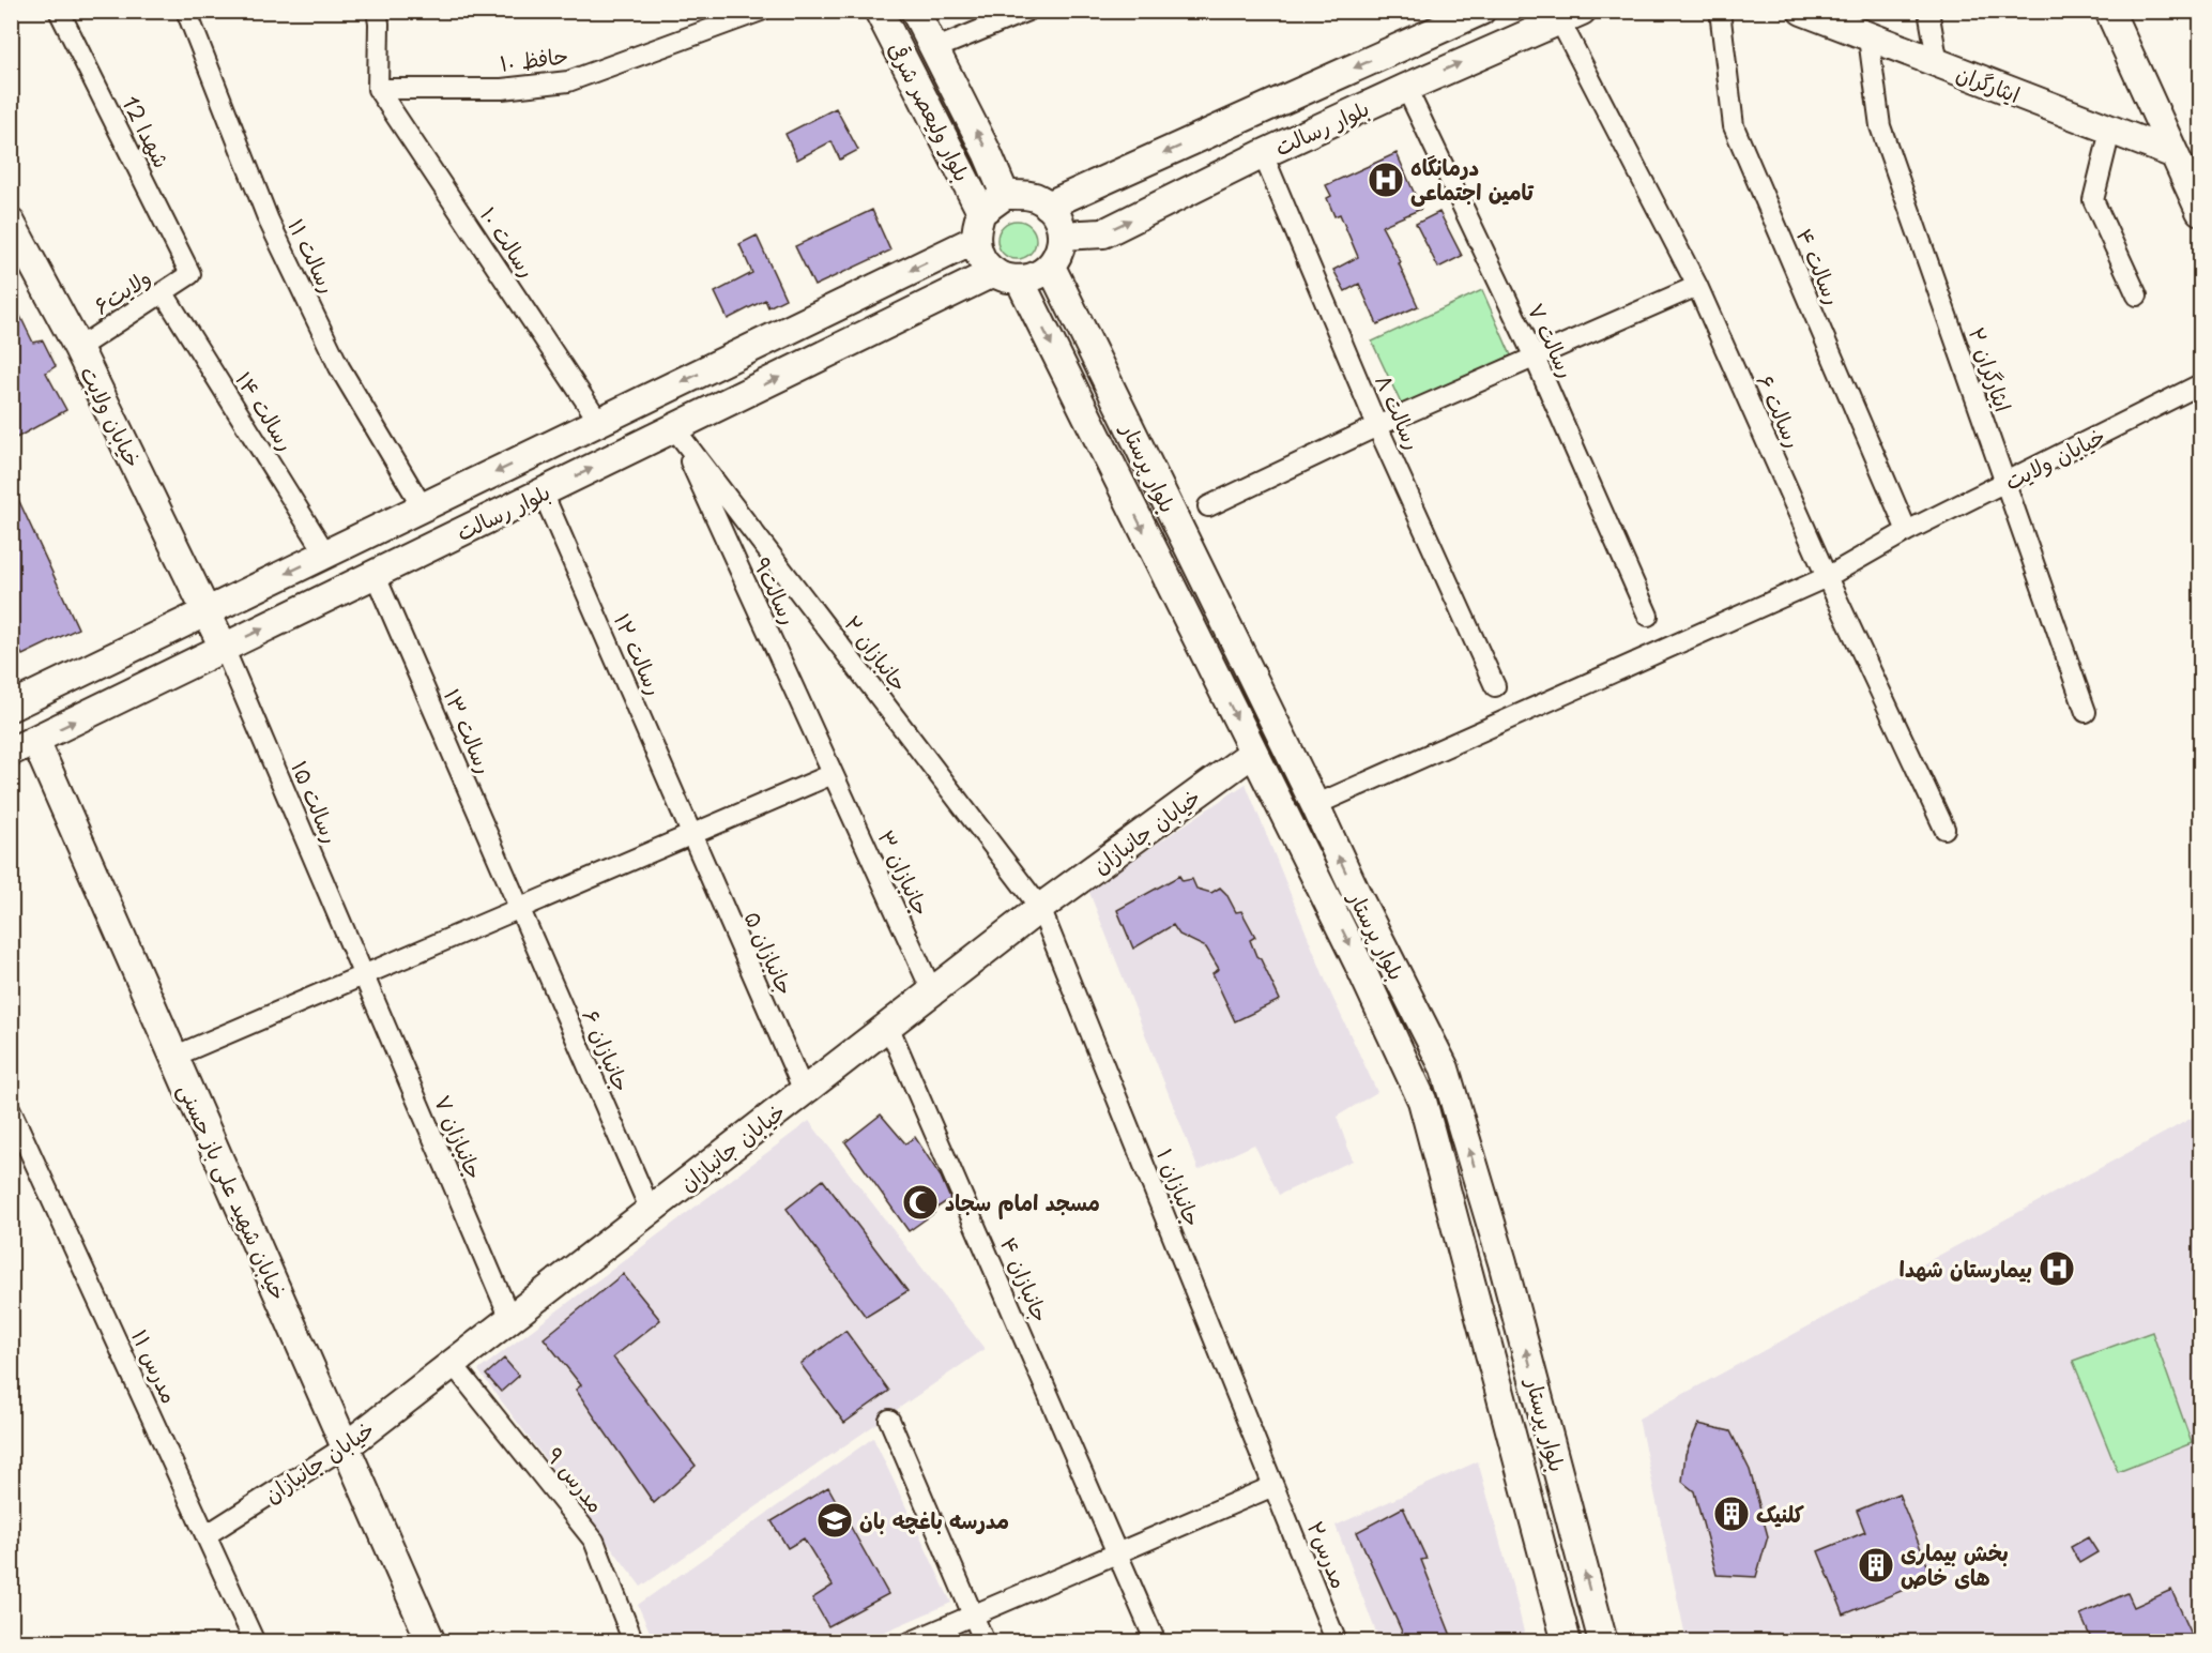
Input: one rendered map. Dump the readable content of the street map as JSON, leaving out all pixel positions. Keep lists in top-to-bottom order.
{
  "streets": {
    "main road": [
      "ایثارگران",
      "بلوار ولیعصر شرقی",
      "بلوار رسالت",
      "خیابان ولایت",
      "بلوار پرستار",
      "خیابان جانبازان",
      "خیابان شهید علی باز حسنی"
    ],
    "street": [
      "حافظ ۱۰",
      "شهدا 12",
      "رسالت ۱۰",
      "رسالت ۱۱",
      "رسالت ۴",
      "ولایت۶",
      "رسالت ۷",
      "ایثارگران ۲",
      "رسالت ۱۴",
      "رسالت ۶",
      "رسالت ۸",
      "رسالت۹",
      "جانبازان ۲",
      "رسالت ۱۲",
      "رسالت ۱۳",
      "رسالت ۱۵",
      "جانبازان ۳",
      "جانبازان ۵",
      "جانبازان ۶",
      "جانبازان ۷",
      "جانبازان ۱",
      "جانبازان ۴",
      "مدرس ۱۱",
      "مدرس ۹",
      "مدرس۲"
    ]
  },
  "crossings": [
    ["حافظ ۱۰", "رسالت ۱۰"],
    ["ایثارگران", "ایثارگران ۲"],
    ["بلوار ولیعصر شرقی", "بلوار رسالت"],
    ["بلوار ولیعصر شرقی", "بلوار پرستار"],
    ["بلوار رسالت", "رسالت ۱۰"],
    ["بلوار رسالت", "رسالت ۱۱"],
    ["بلوار رسالت", "رسالت ۷"],
    ["بلوار رسالت", "رسالت ۱۴"],
    ["بلوار رسالت", "رسالت ۶"],
    ["بلوار رسالت", "رسالت ۸"],
    ["بلوار رسالت", "خیابان ولایت"],
    ["بلوار رسالت", "بلوار پرستار"],
    ["بلوار رسالت", "رسالت۹"],
    ["بلوار رسالت", "جانبازان ۲"],
    ["بلوار رسالت", "رسالت ۱۲"],
    ["بلوار رسالت", "رسالت ۱۳"],
    ["بلوار رسالت", "رسالت ۱۵"],
    ["بلوار رسالت", "خیابان شهید علی باز حسنی"],
    ["شهدا 12", "ولایت۶"],
    ["رسالت ۴", "خیابان ولایت"],
    ["ولایت۶", "رسالت ۱۴"],
    ["ولایت۶", "خیابان ولایت"],
    ["ایثارگران ۲", "خیابان ولایت"],
    ["رسالت ۶", "خیابان ولایت"],
    ["خیابان ولایت", "بلوار پرستار"],
    ["خیابان ولایت", "رسالت ۱۵"],
    ["بلوار پرستار", "خیابان جانبازان"],
    ["رسالت۹", "جانبازان ۲"],
    ["رسالت۹", "جانبازان ۳"],
    ["جانبازان ۲", "خیابان جانبازان"],
    ["جانبازان ۲", "جانبازان ۱"],
    ["رسالت ۱۲", "جانبازان ۵"],
    ["رسالت ۱۳", "جانبازان ۶"],
    ["رسالت ۱۵", "جانبازان ۷"],
    ["خیابان جانبازان", "جانبازان ۳"],
    ["خیابان جانبازان", "جانبازان ۵"],
    ["خیابان جانبازان", "جانبازان ۶"],
    ["خیابان جانبازان", "جانبازان ۷"],
    ["خیابان جانبازان", "جانبازان ۱"],
    ["خیابان جانبازان", "خیابان شهید علی باز حسنی"],
    ["خیابان جانبازان", "جانبازان ۴"],
    ["خیابان جانبازان", "مدرس ۱۱"],
    ["خیابان جانبازان", "مدرس ۹"],
    ["جانبازان ۱", "مدرس۲"]
  ],
  "places": {
    "hospital": ["درمانگاه تامین اجتماعی", "بیمارستان شهدا"],
    "mosque": ["مسجد امام سجاد"],
    "building": ["کلنیک", "بخش بیماری های خاص"],
    "school or university": ["مدرسه باغچه بان"]
  }
}
